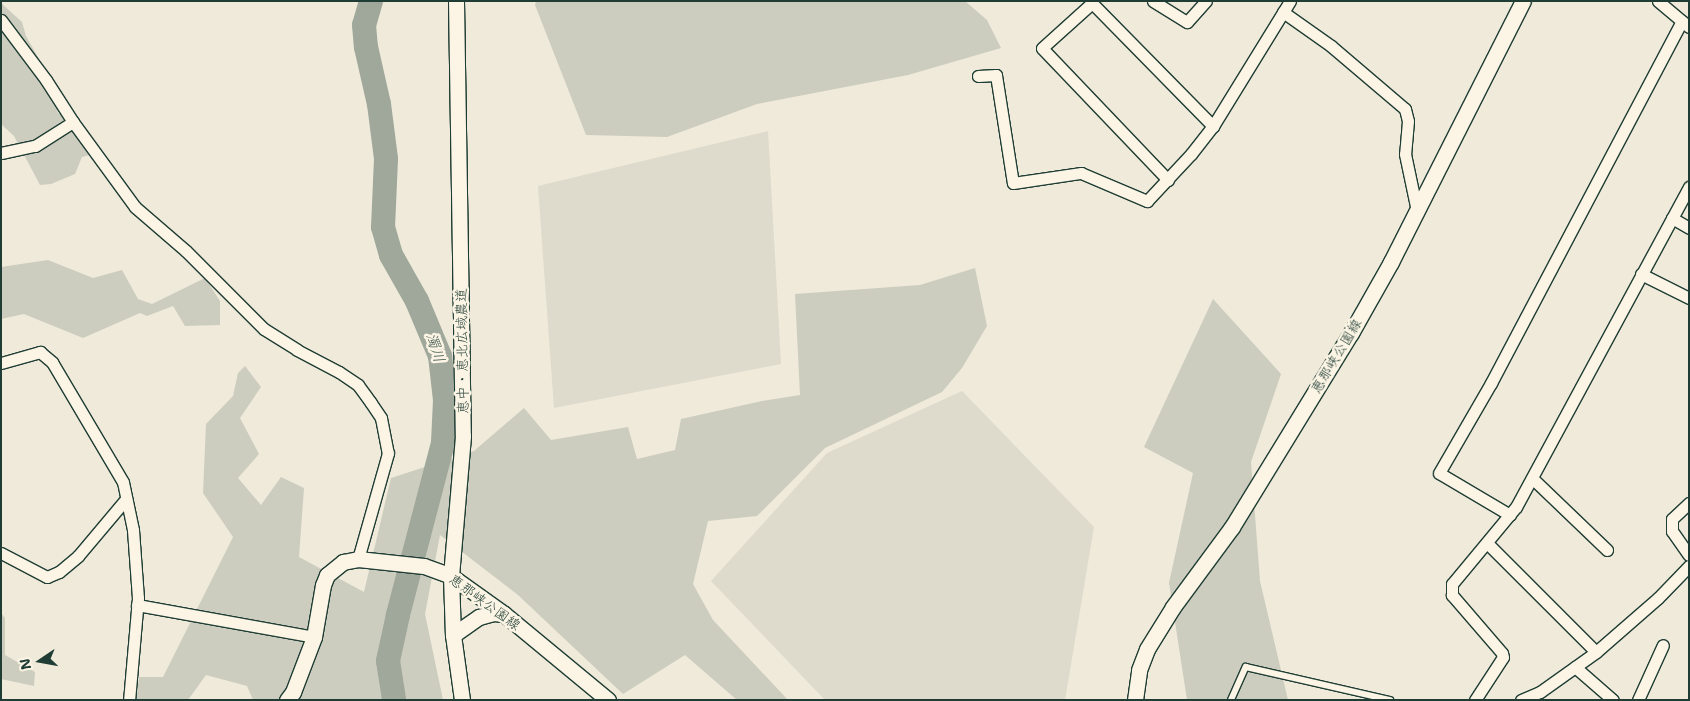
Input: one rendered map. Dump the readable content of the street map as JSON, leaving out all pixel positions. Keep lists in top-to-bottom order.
{
  "streets": {
    "main road": ["恵中・恵北広域農道", "恵那峡公園線"]
  },
  "crossings": [
    ["恵中・恵北広域農道", "恵那峡公園線"]
  ],
  "water": ["濁川"],
  "north": "left"
}
